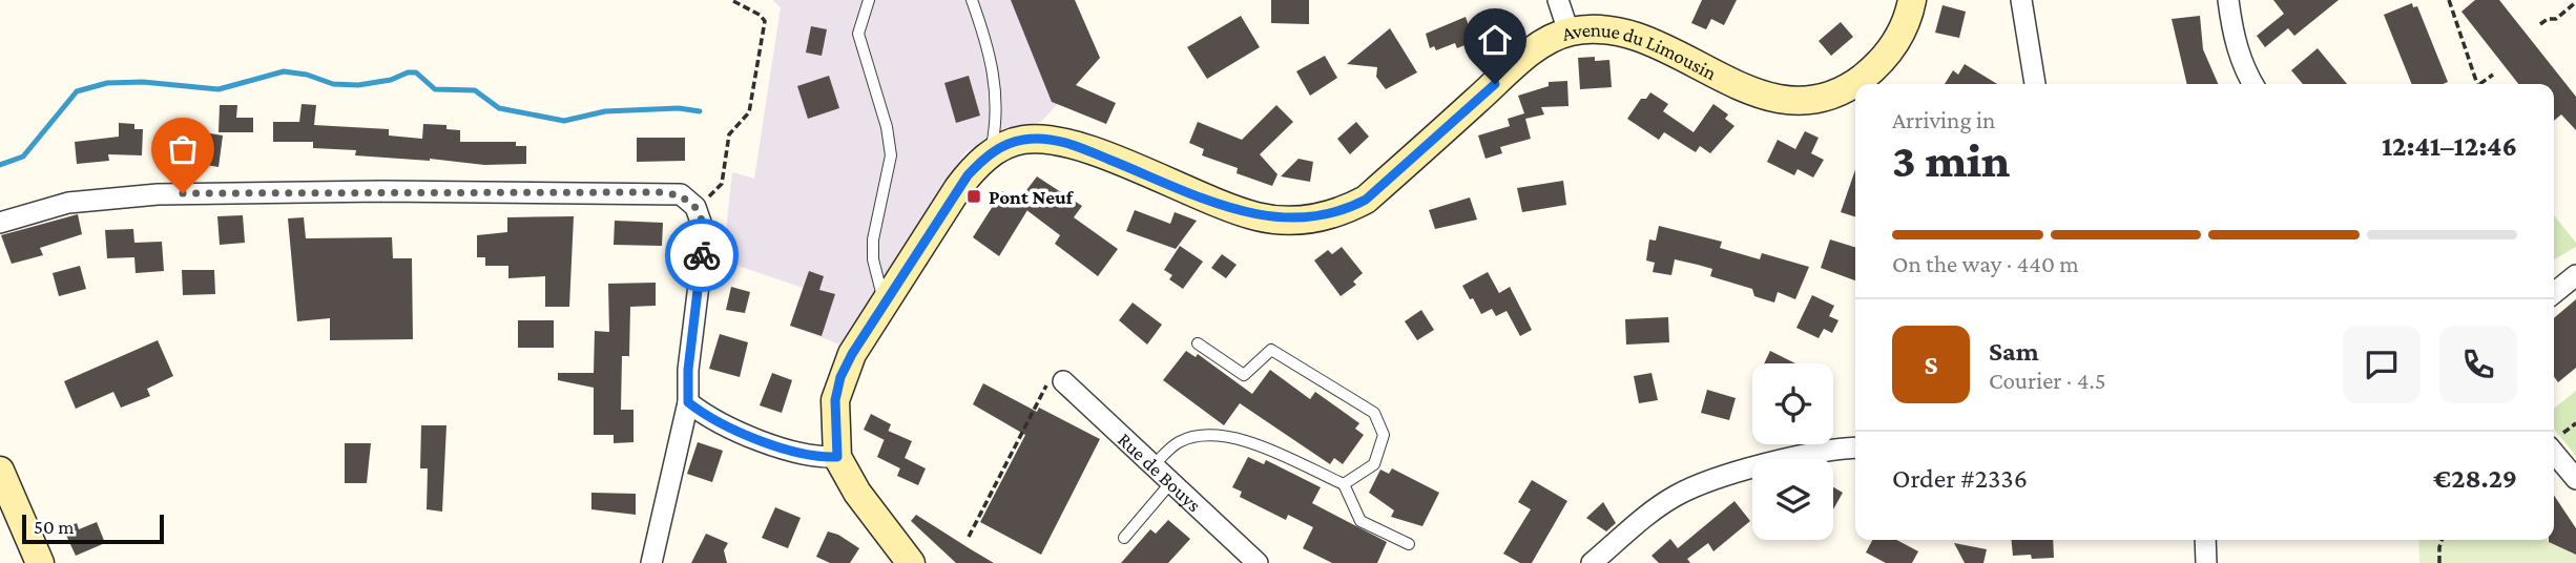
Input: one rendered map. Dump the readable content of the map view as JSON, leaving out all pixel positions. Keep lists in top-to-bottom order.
{
  "streets": {
    "main road": ["Avenue du Limousin"],
    "street": ["Rue de Bouys"]
  },
  "places": {
    "transit": ["Pont Neuf"]
  },
  "scale_bar": "50 m",
  "page": {
    "heading": ["3 min", "Arriving in", "12:41–12:46"],
    "panel": [
      "Sam",
      "Courier · 4.5",
      "Order #2336",
      "€28.29"
    ],
    "bar": "On the way · 440 m",
    "round": "S",
    "scale": "50 m"
  }
}
